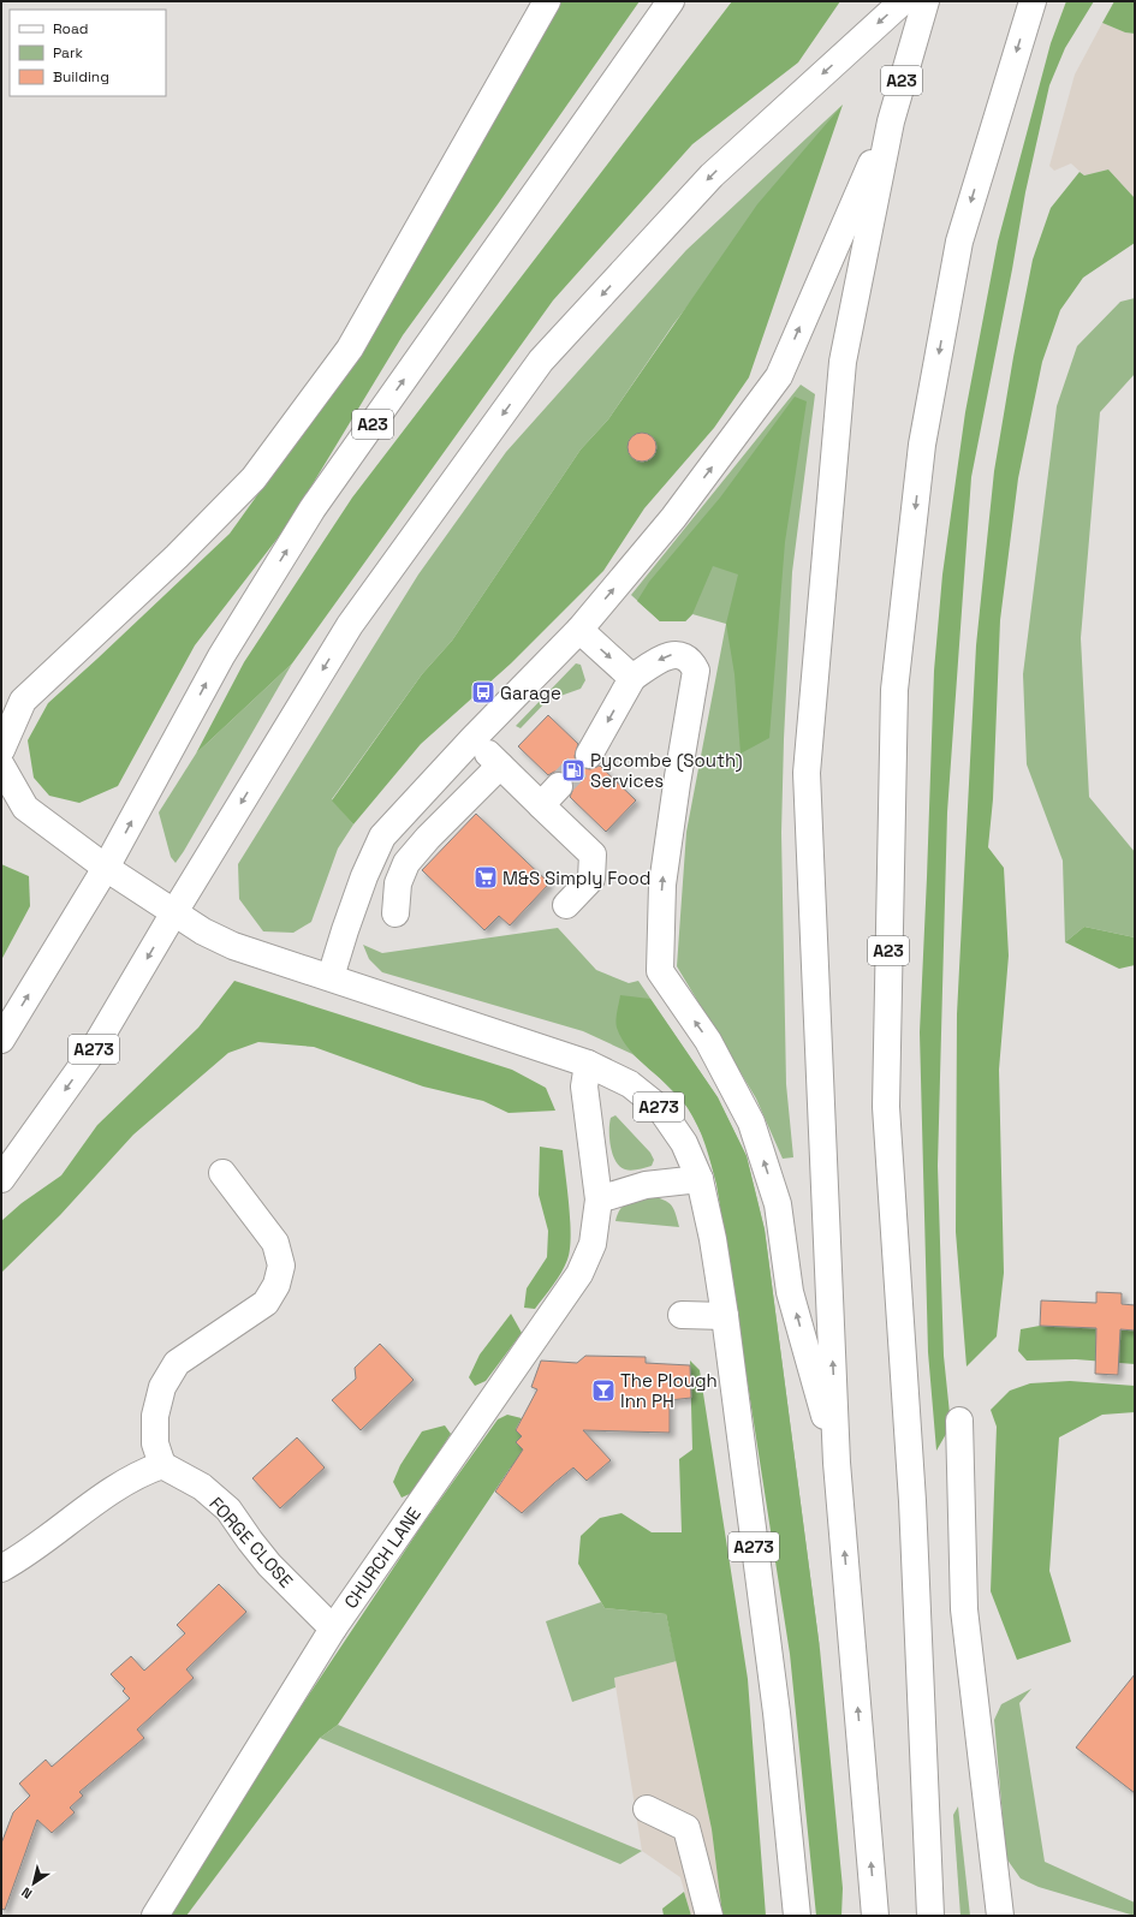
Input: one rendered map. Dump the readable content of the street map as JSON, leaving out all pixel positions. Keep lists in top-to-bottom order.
{
  "streets": {
    "main road": [
      "A23",
      "A273",
      "FORGE CLOSE",
      "CHURCH LANE"
    ]
  },
  "crossings": [
    ["A23", "A273"],
    ["A273", "CHURCH LANE"],
    ["FORGE CLOSE", "CHURCH LANE"]
  ],
  "places": {
    "bus stop": ["Garage"],
    "fuel station": ["Pycombe (South) Services"],
    "supermarket": ["M&S Simply Food"],
    "bar": ["The Plough Inn PH"]
  },
  "legend": ["Road", "Park", "Building"],
  "north": "bottom left"
}
